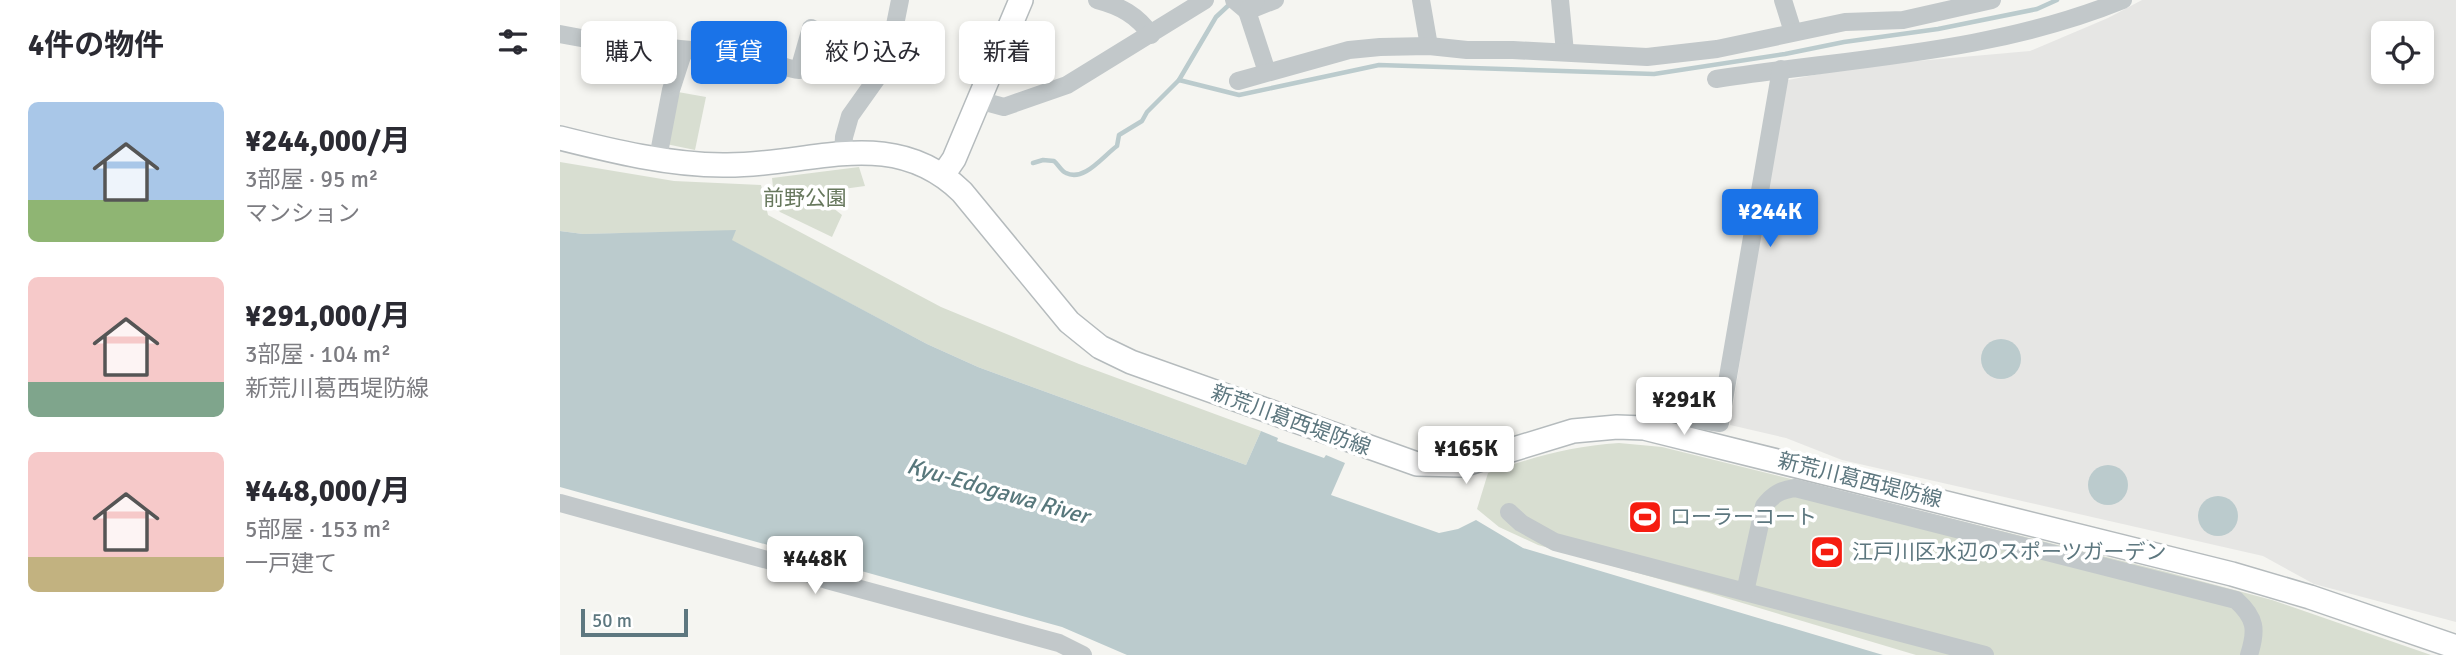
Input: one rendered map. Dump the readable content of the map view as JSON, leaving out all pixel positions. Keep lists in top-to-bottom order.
{
  "streets": {
    "main road": ["新荒川葛西堤防線"]
  },
  "water": ["Kyu-Edogawa River"],
  "parks": ["前野公園"],
  "places": {
    "sports": ["ローラーコート", "江戸川区水辺のスポーツガーデン"]
  },
  "scale_bar": "50 m",
  "page": {
    "heading": "4件の物件",
    "chip": [
      "購入",
      "賃貸",
      "絞り込み",
      "新着"
    ],
    "list": [
      {
        "name": "¥244,000/月",
        "note": "3部屋 · 95 m² · マンション"
      },
      {
        "name": "¥291,000/月",
        "note": "3部屋 · 104 m² · 新荒川葛西堤防線"
      },
      {
        "name": "¥448,000/月",
        "note": "5部屋 · 153 m² · 一戸建て"
      }
    ],
    "price": [
      "¥244K",
      "¥291K",
      "¥165K",
      "¥448K"
    ],
    "scale": "50 m"
  }
}
